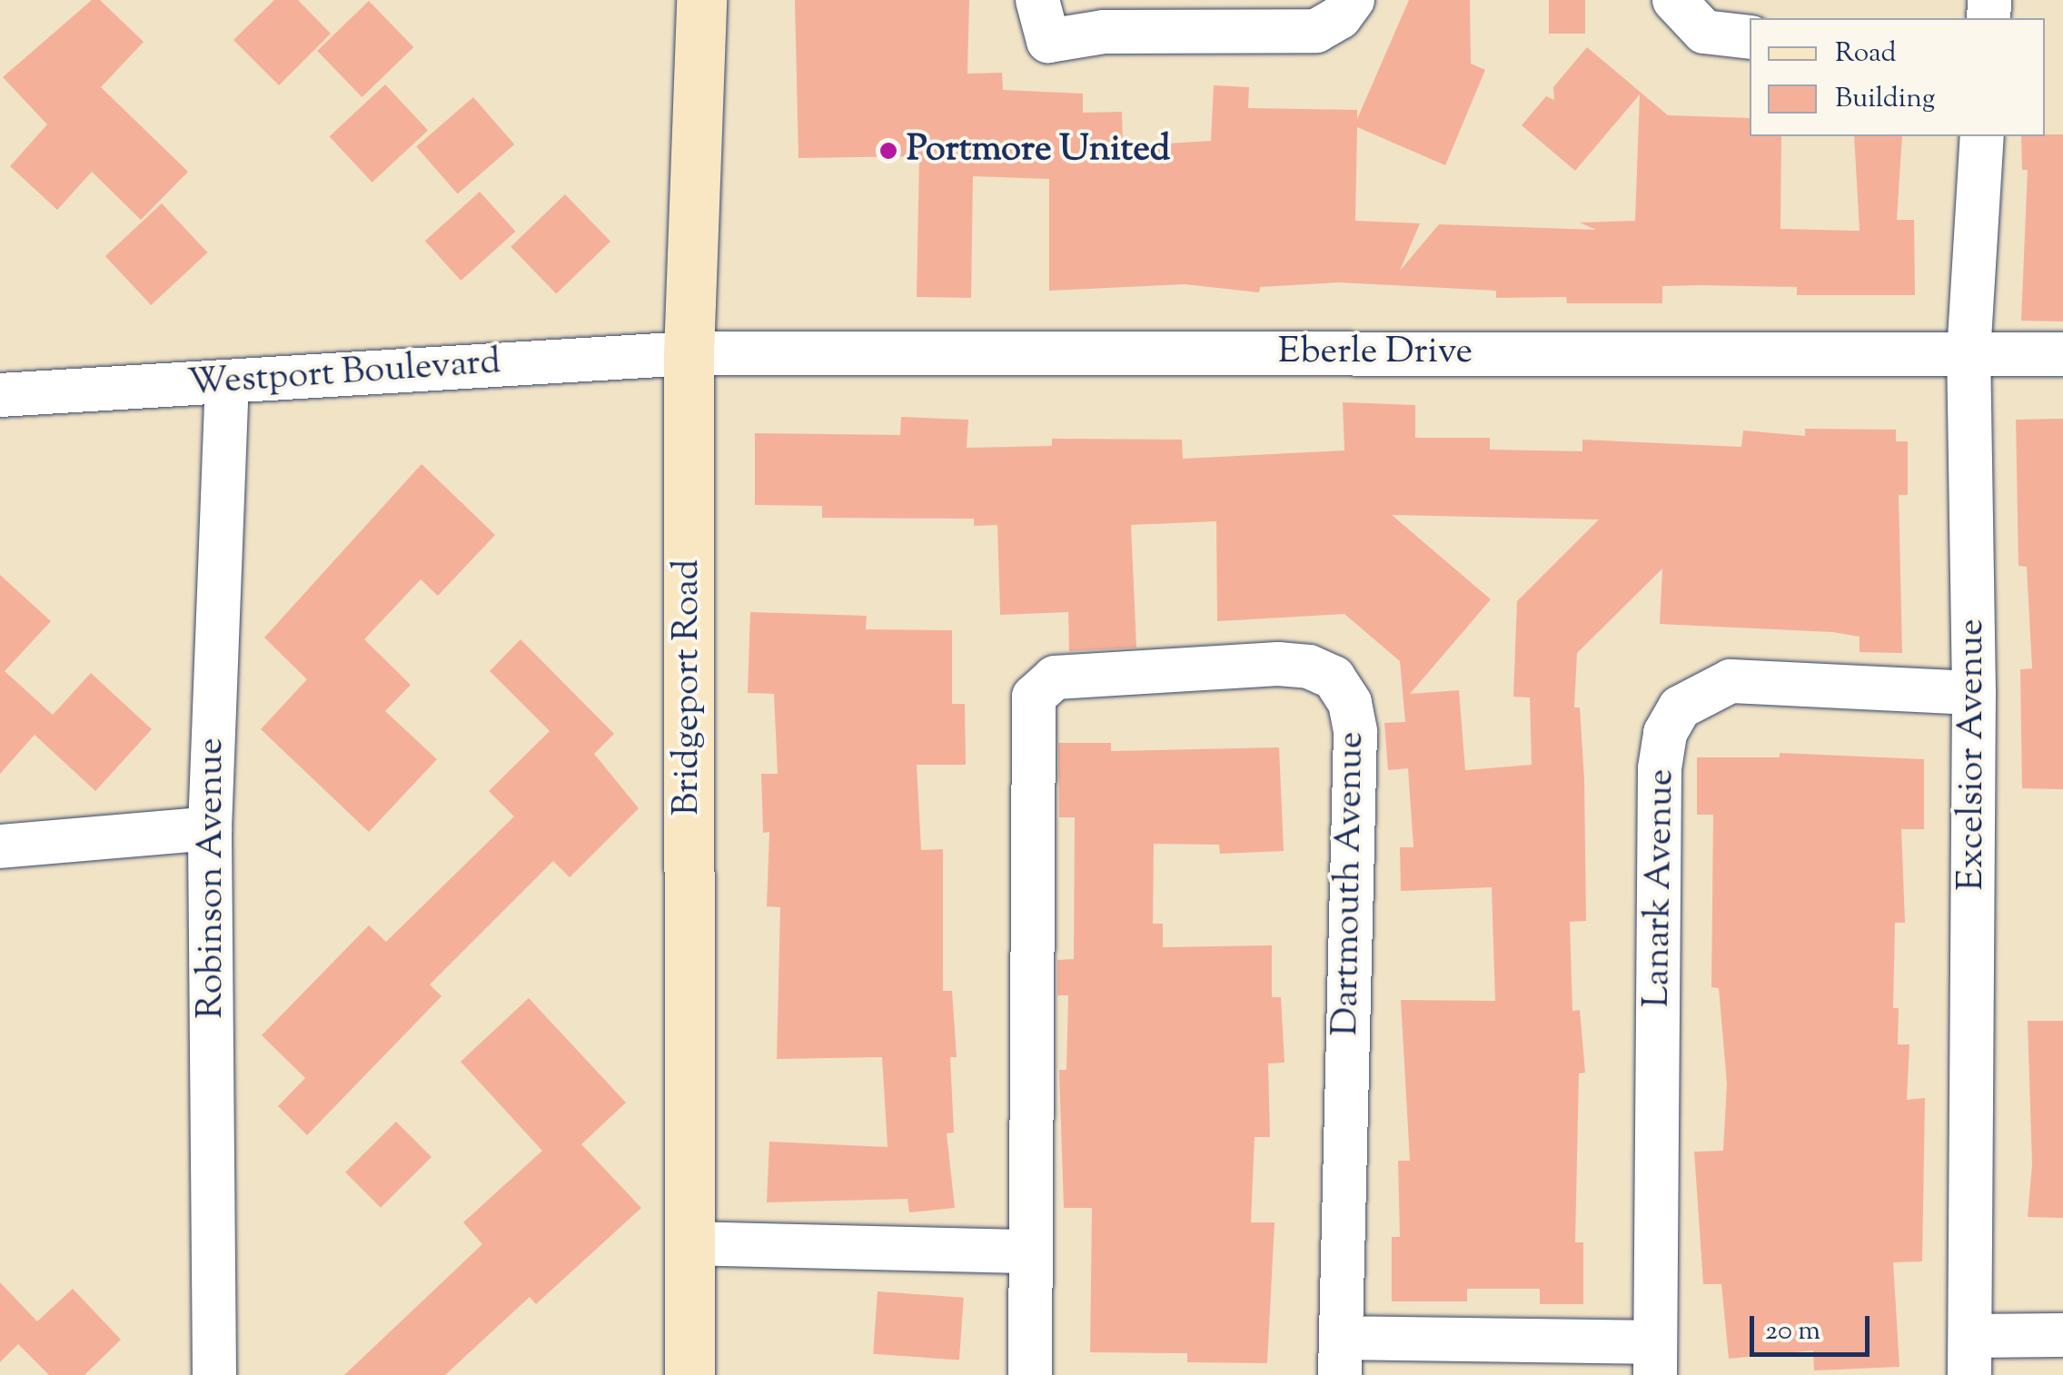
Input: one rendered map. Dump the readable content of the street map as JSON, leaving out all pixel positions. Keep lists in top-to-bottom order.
{
  "streets": {
    "main road": ["Bridgeport Road"],
    "street": [
      "Eberle Drive",
      "Westport Boulevard",
      "Excelsior Avenue",
      "Robinson Avenue",
      "Dartmouth Avenue",
      "Lanark Avenue"
    ]
  },
  "crossings": [
    ["Eberle Drive", "Westport Boulevard"],
    ["Eberle Drive", "Bridgeport Road"],
    ["Eberle Drive", "Excelsior Avenue"],
    ["Westport Boulevard", "Bridgeport Road"],
    ["Westport Boulevard", "Robinson Avenue"],
    ["Excelsior Avenue", "Lanark Avenue"]
  ],
  "places": ["Portmore United"],
  "legend": ["Road", "Building"],
  "scale_bar": "20 m"
}
